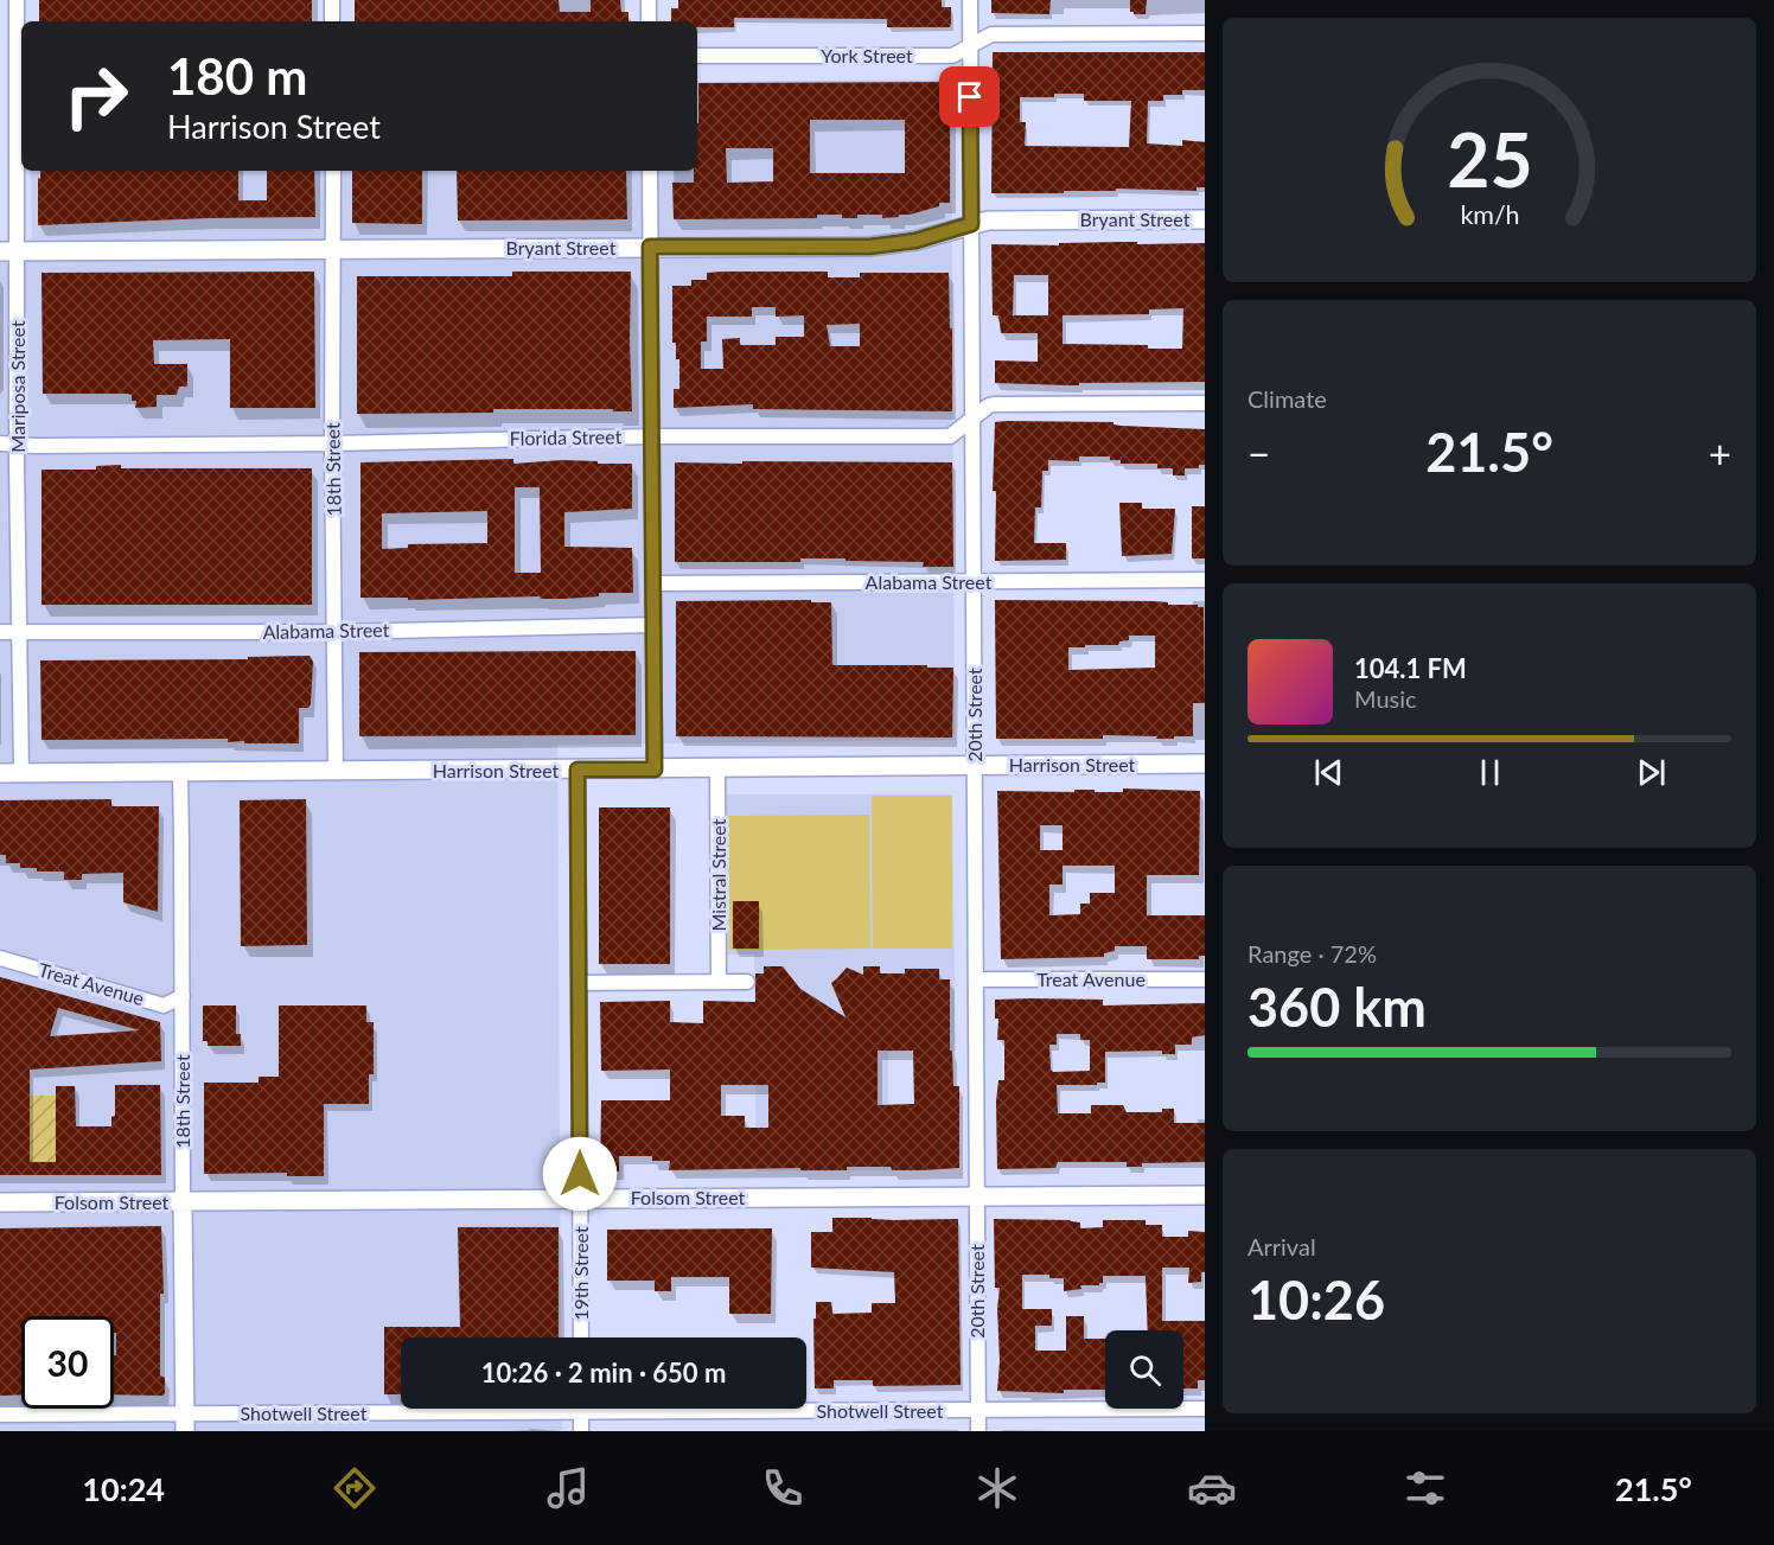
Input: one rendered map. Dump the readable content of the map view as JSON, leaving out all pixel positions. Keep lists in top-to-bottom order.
{
  "streets": {
    "street": [
      "York Street",
      "Bryant Street",
      "Mariposa Street",
      "Florida Street",
      "18th Street",
      "Alabama Street",
      "20th Street",
      "Harrison Street",
      "Mistral Street",
      "Treat Avenue",
      "Folsom Street",
      "19th Street",
      "Shotwell Street"
    ]
  },
  "crossings": [
    ["York Street", "20th Street"],
    ["Bryant Street", "Mariposa Street"],
    ["Bryant Street", "18th Street"],
    ["Bryant Street", "20th Street"],
    ["Mariposa Street", "Florida Street"],
    ["Mariposa Street", "Alabama Street"],
    ["Mariposa Street", "Harrison Street"],
    ["Florida Street", "18th Street"],
    ["Florida Street", "20th Street"],
    ["18th Street", "Alabama Street"],
    ["18th Street", "Harrison Street"],
    ["18th Street", "Treat Avenue"],
    ["18th Street", "Folsom Street"],
    ["18th Street", "Shotwell Street"],
    ["Alabama Street", "20th Street"],
    ["20th Street", "Harrison Street"],
    ["20th Street", "Treat Avenue"],
    ["20th Street", "Folsom Street"],
    ["20th Street", "Shotwell Street"],
    ["Harrison Street", "Mistral Street"],
    ["Harrison Street", "19th Street"],
    ["Folsom Street", "19th Street"]
  ],
  "page": {
    "turn": ["180 m", "Harrison Street"],
    "tile": [
      "Climate",
      ["Range · 72%", "360 km"],
      ["Arrival", "10:26"]
    ],
    "heat": ["−", "21.5°", "+"],
    "song": ["104.1 FM", "Music"],
    "limit": "30",
    "trip": "10:26 · 2 min · 650 m",
    "tabs": ["10:24", "21.5°"],
    "gauge": ["25", "km/h"]
  }
}
